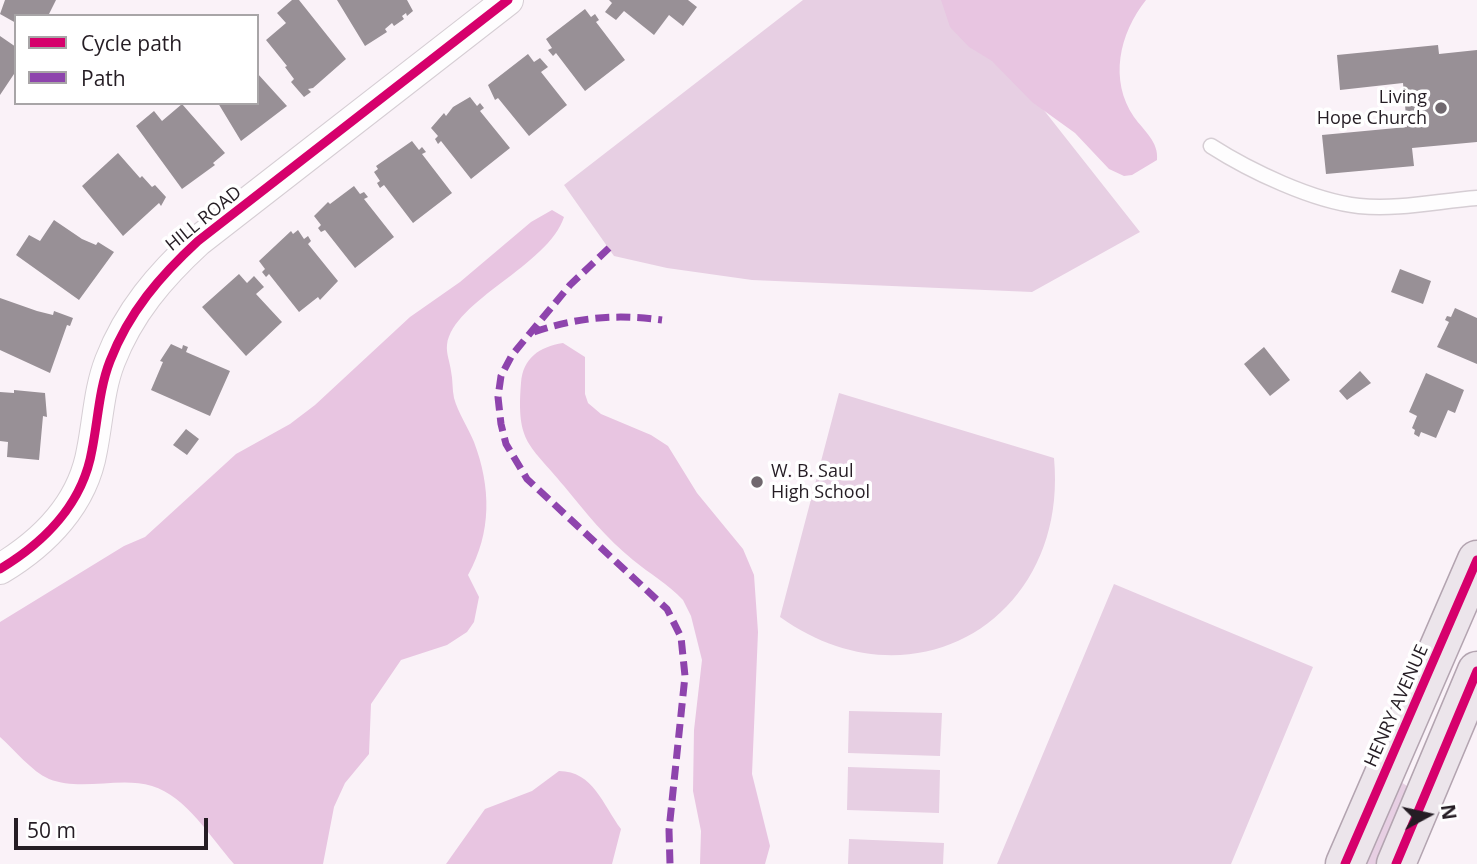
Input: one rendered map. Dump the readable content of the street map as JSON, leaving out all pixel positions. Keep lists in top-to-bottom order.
{
  "streets": {
    "main road": ["HENRY AVENUE"],
    "street": ["HILL ROAD"]
  },
  "places": ["Living Hope Church", "W. B. Saul High School"],
  "legend": ["Cycle path", "Path"],
  "scale_bar": "50 m",
  "north": "right"
}
